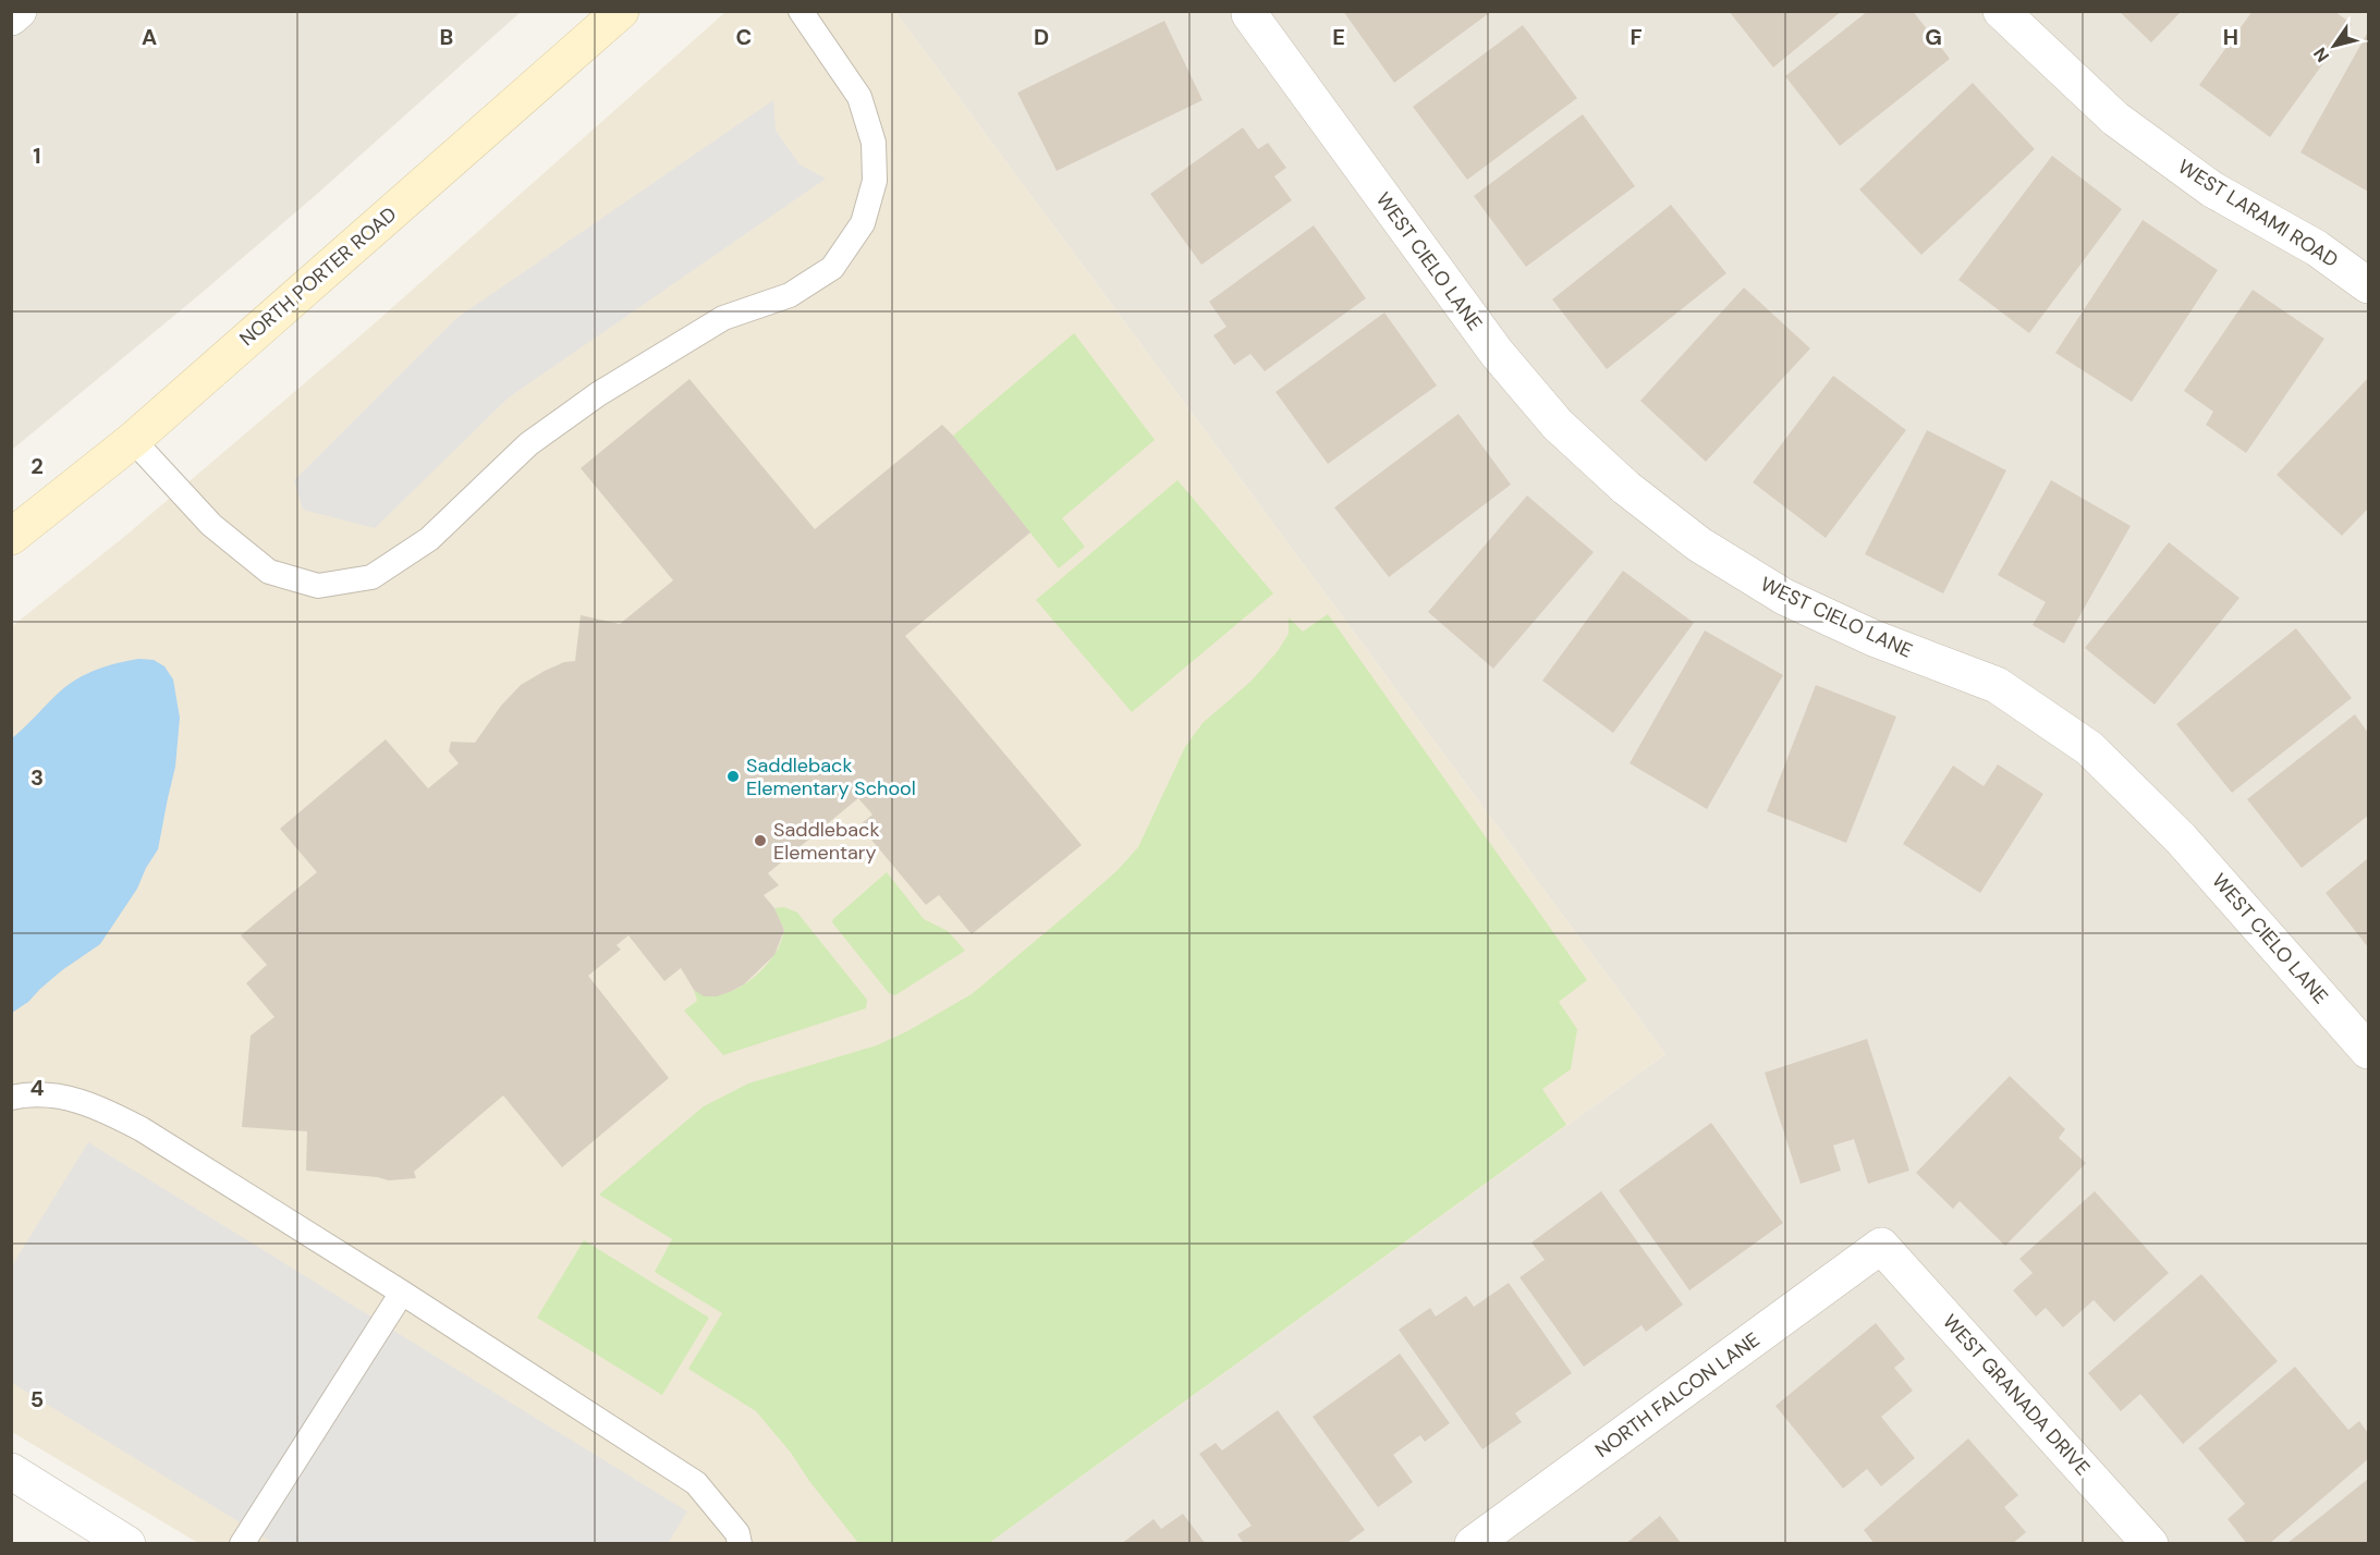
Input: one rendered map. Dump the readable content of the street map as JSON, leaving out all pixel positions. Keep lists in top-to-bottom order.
{
  "streets": {
    "street": [
      "WEST LARAMI ROAD",
      "WEST CIELO LANE",
      "NORTH PORTER ROAD",
      "NORTH FALCON LANE",
      "WEST GRANADA DRIVE"
    ]
  },
  "crossings": [
    ["NORTH FALCON LANE", "WEST GRANADA DRIVE"]
  ],
  "places": ["Saddleback Elementary School", "Saddleback Elementary"],
  "north": "bottom left",
  "grid": {
    "columns": [
      "A",
      "B",
      "C",
      "D",
      "E",
      "F",
      "G",
      "H"
    ],
    "rows": [
      "1",
      "2",
      "3",
      "4",
      "5"
    ]
  }
}
